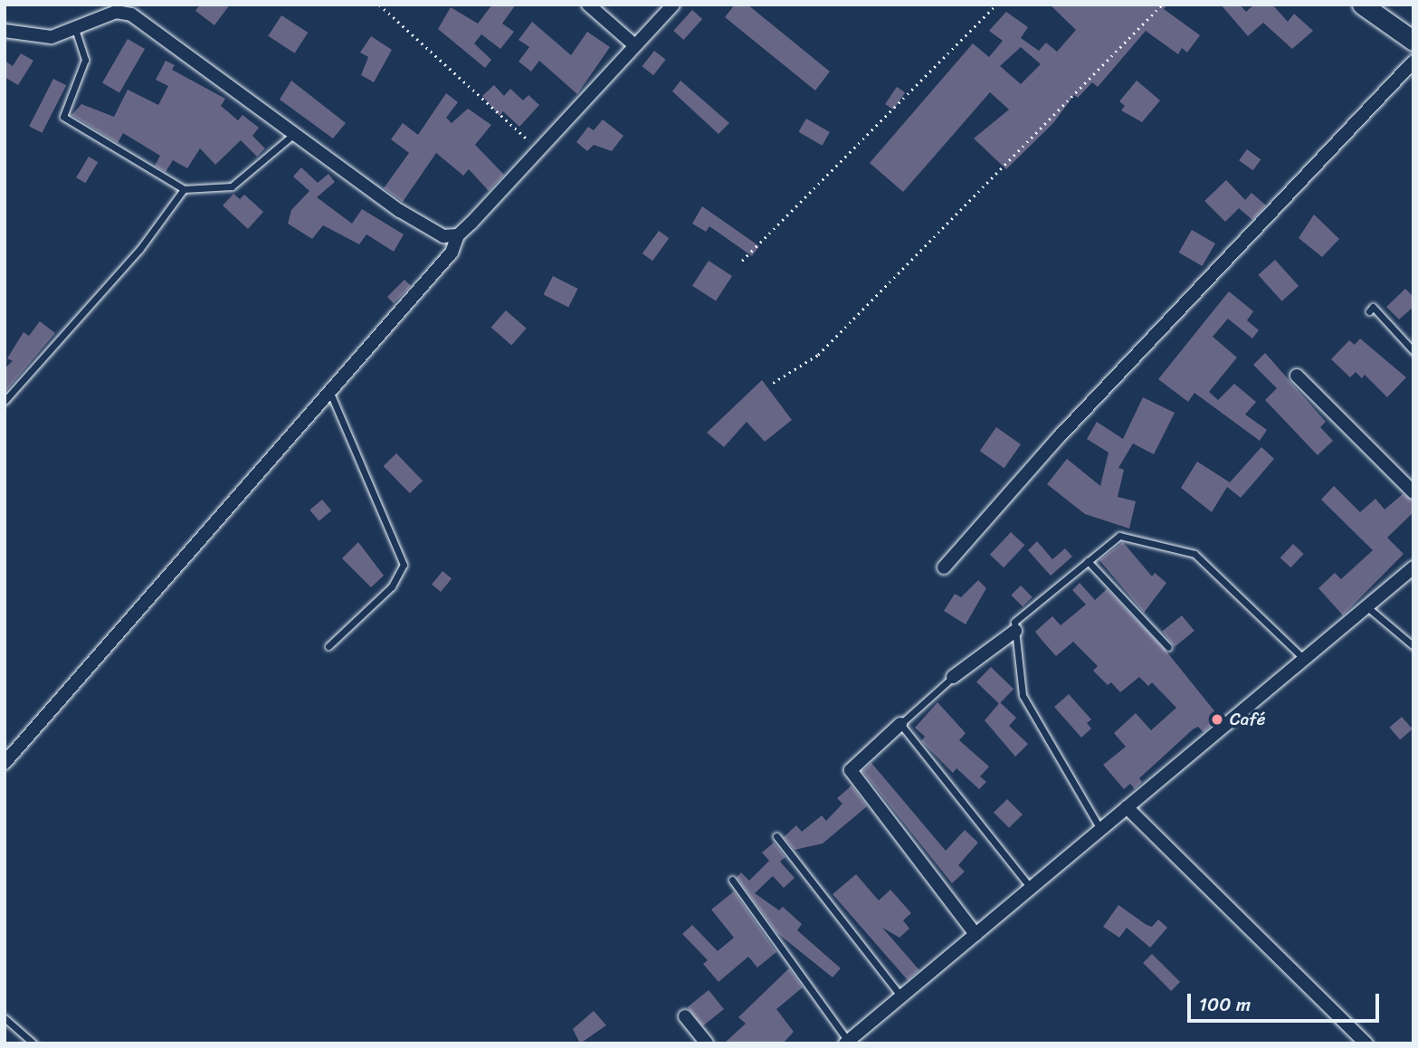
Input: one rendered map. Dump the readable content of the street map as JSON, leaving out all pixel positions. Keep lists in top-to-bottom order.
{
  "places": ["Café"],
  "scale_bar": "100 m"
}
